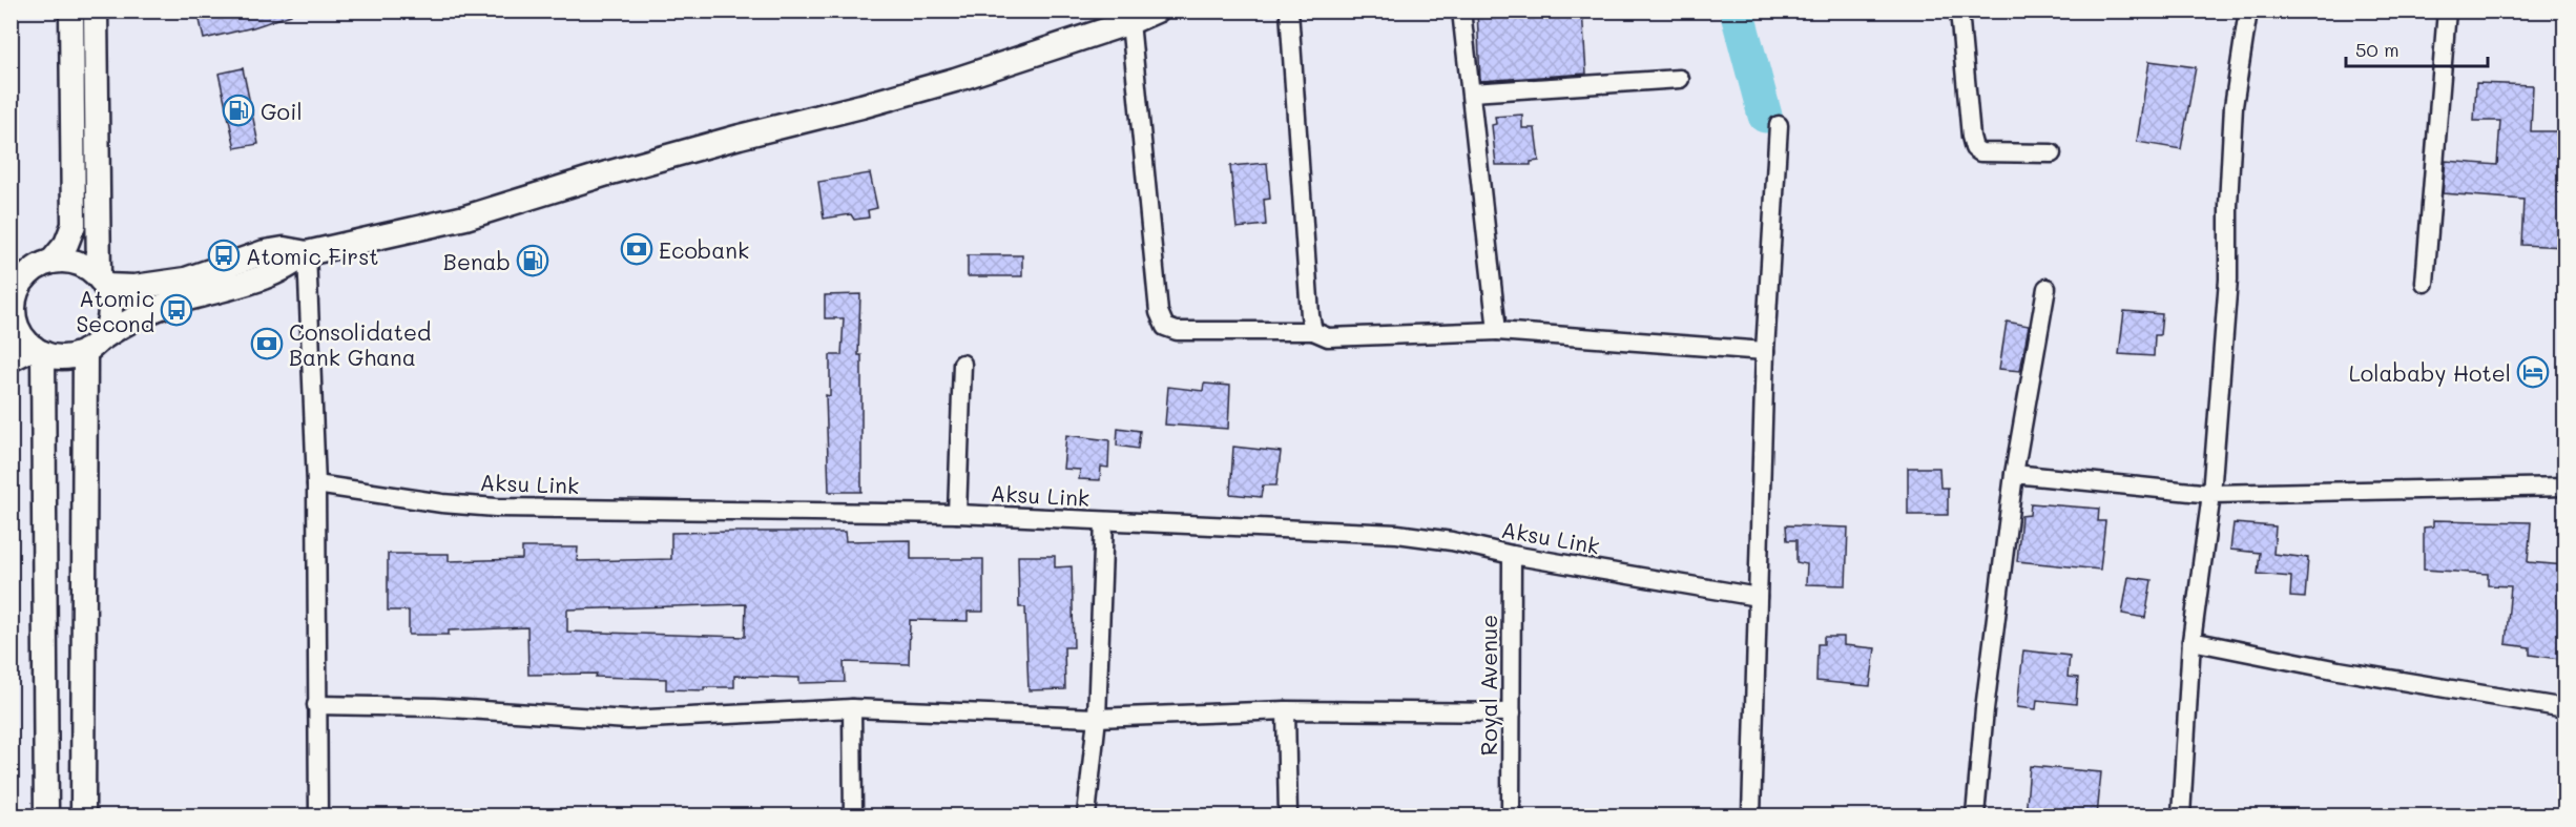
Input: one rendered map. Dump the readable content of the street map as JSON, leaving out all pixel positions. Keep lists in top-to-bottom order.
{
  "streets": {
    "street": ["Aksu Link", "Royal Avenue"]
  },
  "crossings": [
    ["Aksu Link", "Royal Avenue"]
  ],
  "places": {
    "fuel station": ["Goil", "Benab"],
    "bank": ["Ecobank", "Consolidated Bank Ghana"],
    "bus stop": ["Atomic First", "Atomic Second"],
    "hotel": ["Lolababy Hotel"]
  },
  "scale_bar": "50 m"
}
